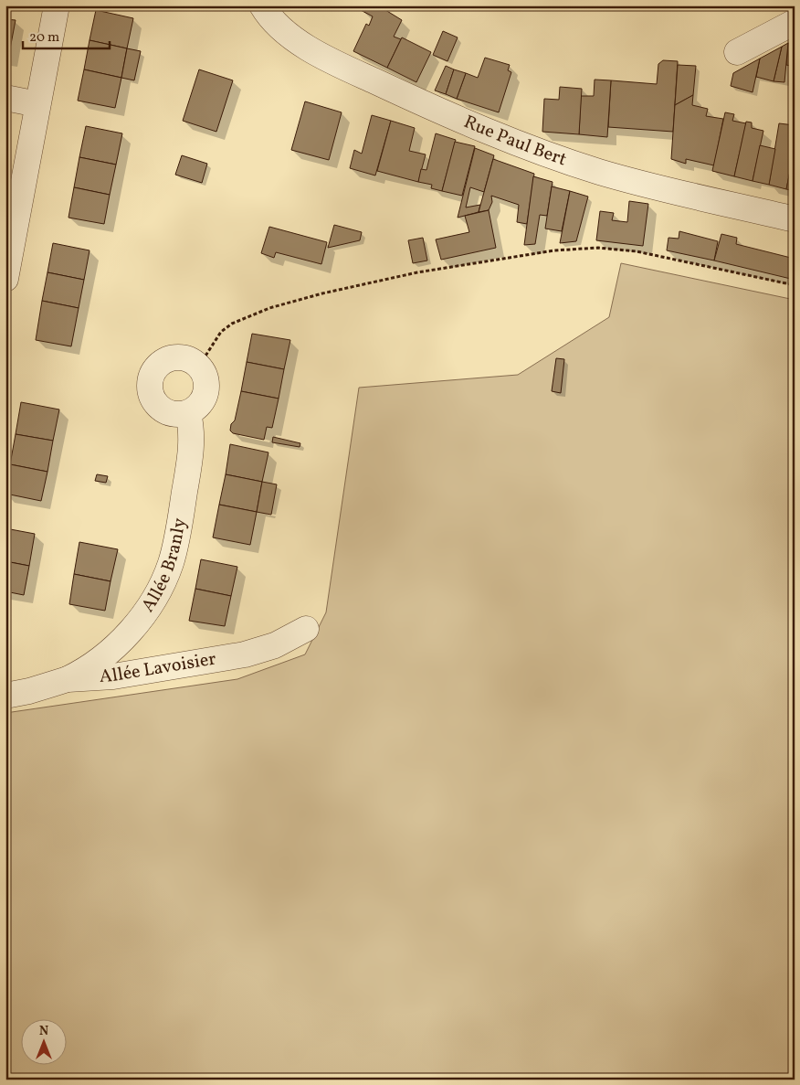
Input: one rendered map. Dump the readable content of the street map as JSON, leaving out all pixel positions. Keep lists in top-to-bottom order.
{
  "streets": {
    "street": ["Rue Paul Bert", "Allée Branly", "Allée Lavoisier"]
  },
  "crossings": [
    ["Allée Branly", "Allée Lavoisier"]
  ],
  "scale_bar": "20 m",
  "north": "top"
}
